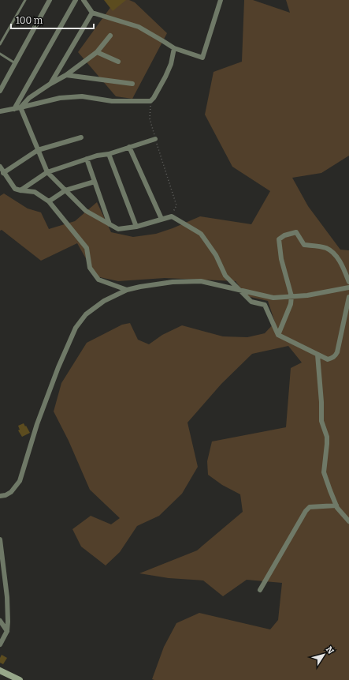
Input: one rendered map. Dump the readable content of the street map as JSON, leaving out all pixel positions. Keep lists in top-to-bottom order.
{
  "scale_bar": "100 m",
  "north": "top right"
}
